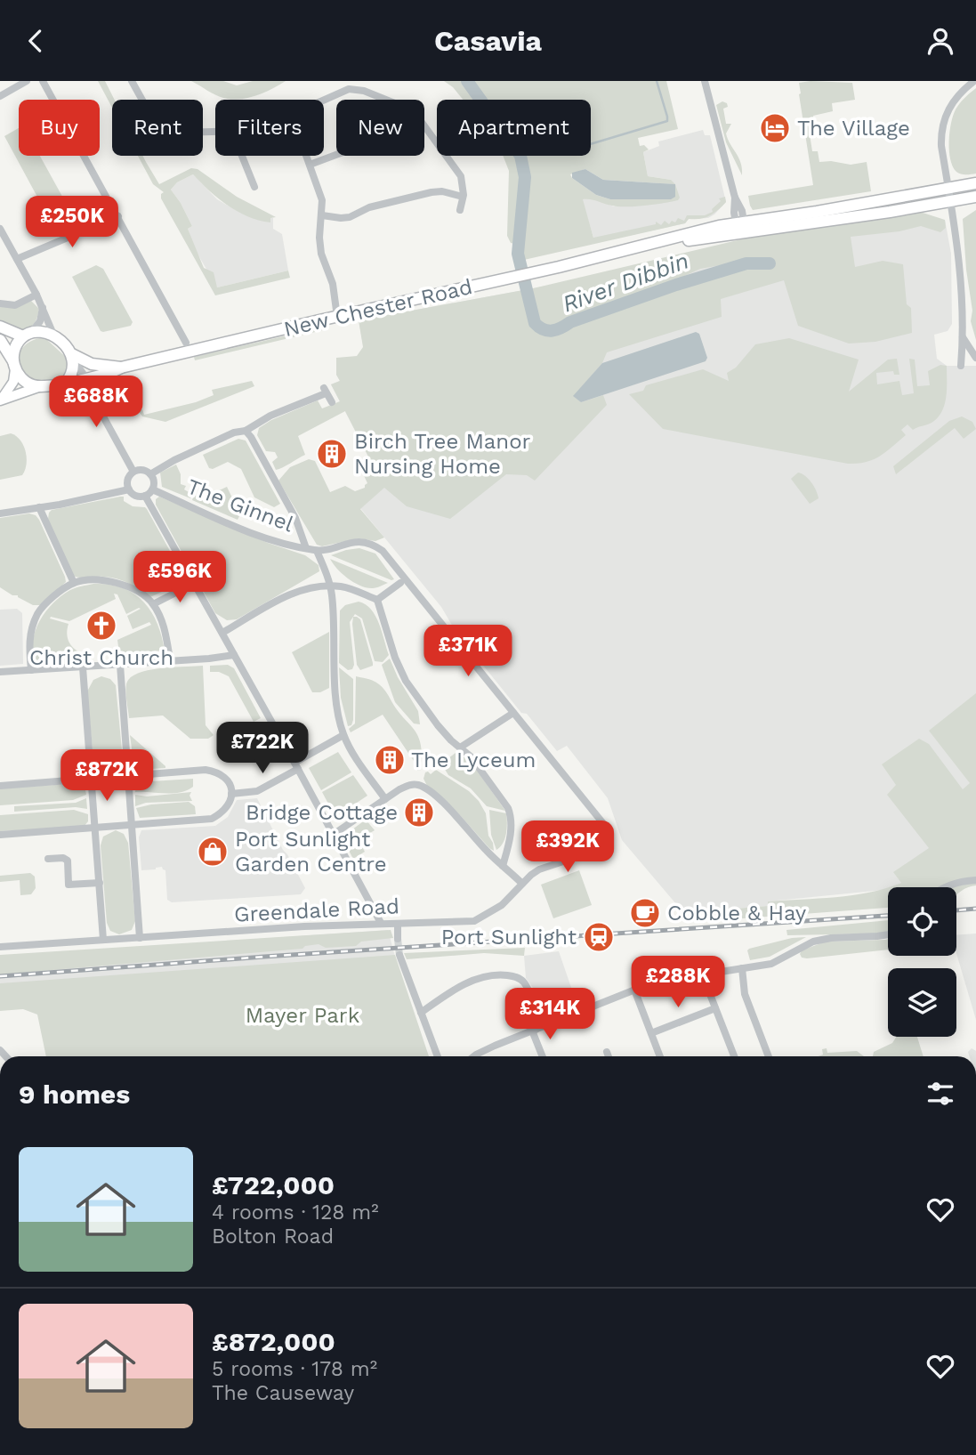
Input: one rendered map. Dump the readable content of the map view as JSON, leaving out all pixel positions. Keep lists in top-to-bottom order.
{
  "streets": {
    "highway": ["New Chester Road"],
    "street": ["The Ginnel", "Greendale Road"]
  },
  "water": ["River Dibbin"],
  "parks": ["Mayer Park"],
  "places": {
    "hotel": ["The Village"],
    "building": ["Birch Tree Manor Nursing Home", "The Lyceum", "Bridge Cottage"],
    "church": ["Christ Church"],
    "shop": ["Port Sunlight Garden Centre"],
    "cafe": ["Cobble & Hay"],
    "station": ["Port Sunlight"]
  },
  "page": {
    "header": "Casavia",
    "chip": [
      "Buy",
      "Rent",
      "Filters",
      "New",
      "Apartment"
    ],
    "price": [
      "£250K",
      "£688K",
      "£596K",
      "£371K",
      "£722K",
      "£872K",
      "£392K",
      "£288K",
      "£314K"
    ],
    "heading": "9 homes",
    "list": [
      {
        "name": "£722,000",
        "note": "4 rooms · 128 m² · Bolton Road"
      },
      {
        "name": "£872,000",
        "note": "5 rooms · 178 m² · The Causeway"
      }
    ]
  }
}
